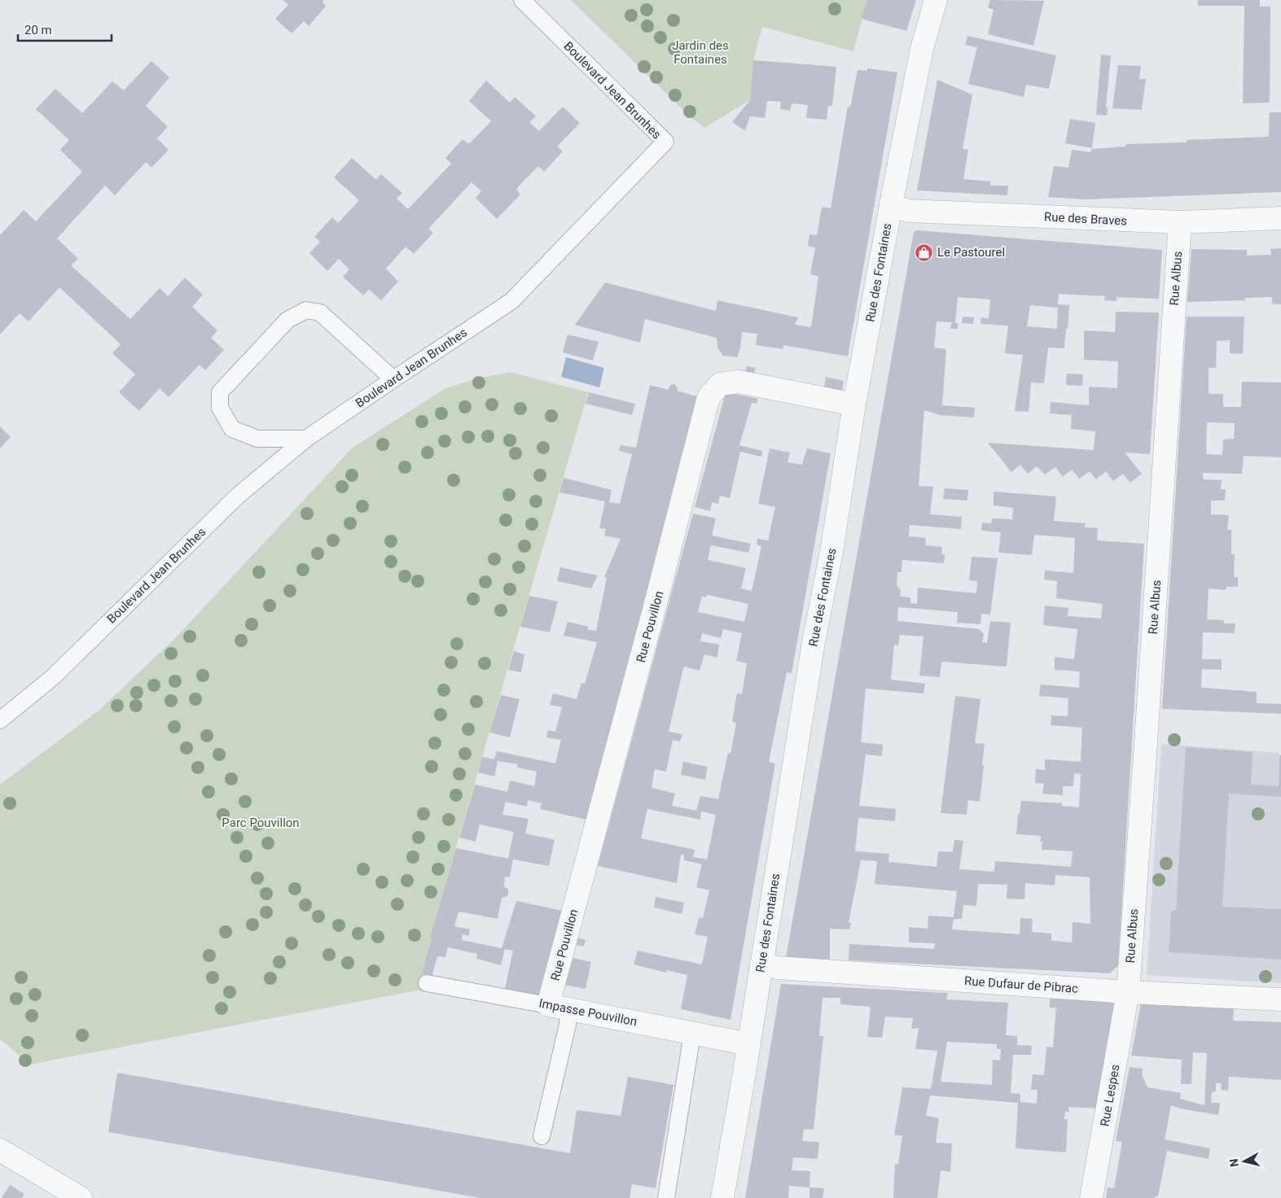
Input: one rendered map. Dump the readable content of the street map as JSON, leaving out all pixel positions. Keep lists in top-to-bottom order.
{
  "streets": {
    "street": [
      "Rue des Braves",
      "Rue des Fontaines",
      "Rue Albus",
      "Rue Pouvillon",
      "Rue Dufaur de Pibrac",
      "Impasse Pouvillon",
      "Rue Lespes"
    ],
    "lane": ["Boulevard Jean Brunhes"]
  },
  "crossings": [
    ["Rue des Braves", "Rue des Fontaines"],
    ["Rue des Braves", "Rue Albus"],
    ["Rue des Fontaines", "Rue Pouvillon"],
    ["Rue des Fontaines", "Rue Dufaur de Pibrac"],
    ["Rue des Fontaines", "Impasse Pouvillon"],
    ["Rue Albus", "Rue Dufaur de Pibrac"],
    ["Rue Albus", "Rue Lespes"],
    ["Rue Pouvillon", "Impasse Pouvillon"],
    ["Rue Dufaur de Pibrac", "Rue Lespes"]
  ],
  "parks": ["Jardin des Fontaines", "Parc Pouvillon"],
  "places": {
    "shop": ["Le Pastourel"]
  },
  "scale_bar": "20 m",
  "north": "left"
}
